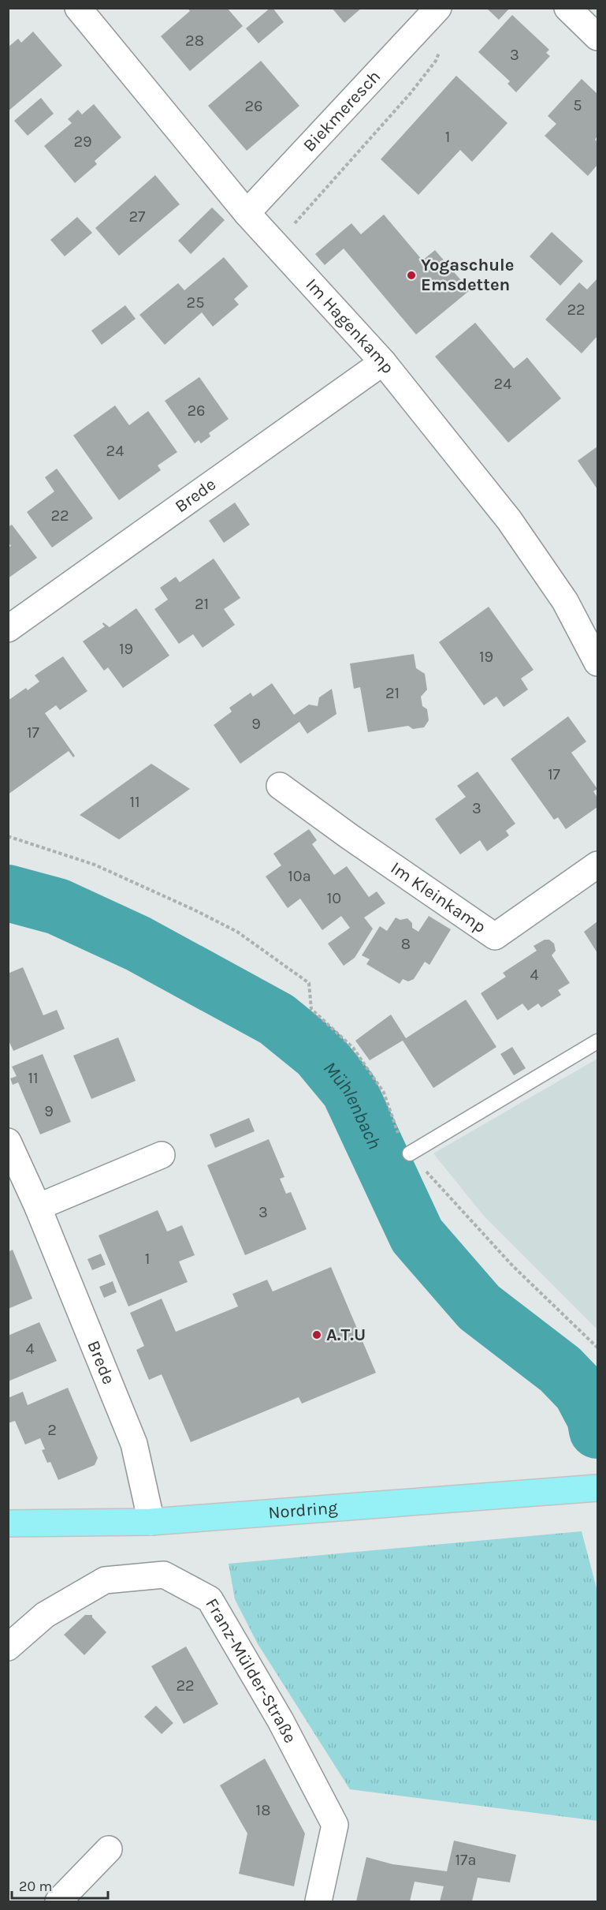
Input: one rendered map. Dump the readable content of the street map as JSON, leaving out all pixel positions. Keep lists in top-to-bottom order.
{
  "streets": {
    "main road": ["Nordring"],
    "street": [
      "Biekmeresch",
      "Im Hagenkamp",
      "Brede",
      "Im Kleinkamp",
      "Franz-Mülder-Straße"
    ]
  },
  "crossings": [
    ["Biekmeresch", "Im Hagenkamp"],
    ["Im Hagenkamp", "Brede"],
    ["Brede", "Nordring"]
  ],
  "water": ["Mühlenbach"],
  "places": ["Yogaschule Emsdetten", "A.T.U"],
  "house_numbers": [
    "28",
    "3",
    "5",
    "26",
    "1",
    "29",
    "27",
    "25",
    "22",
    "24",
    "26",
    "24",
    "22",
    "21",
    "19",
    "19",
    "21",
    "9",
    "17",
    "17",
    "11",
    "3",
    "10a",
    "10",
    "8",
    "4",
    "11",
    "9",
    "3",
    "1",
    "4",
    "2",
    "22",
    "18",
    "17a"
  ],
  "scale_bar": "20 m"
}
